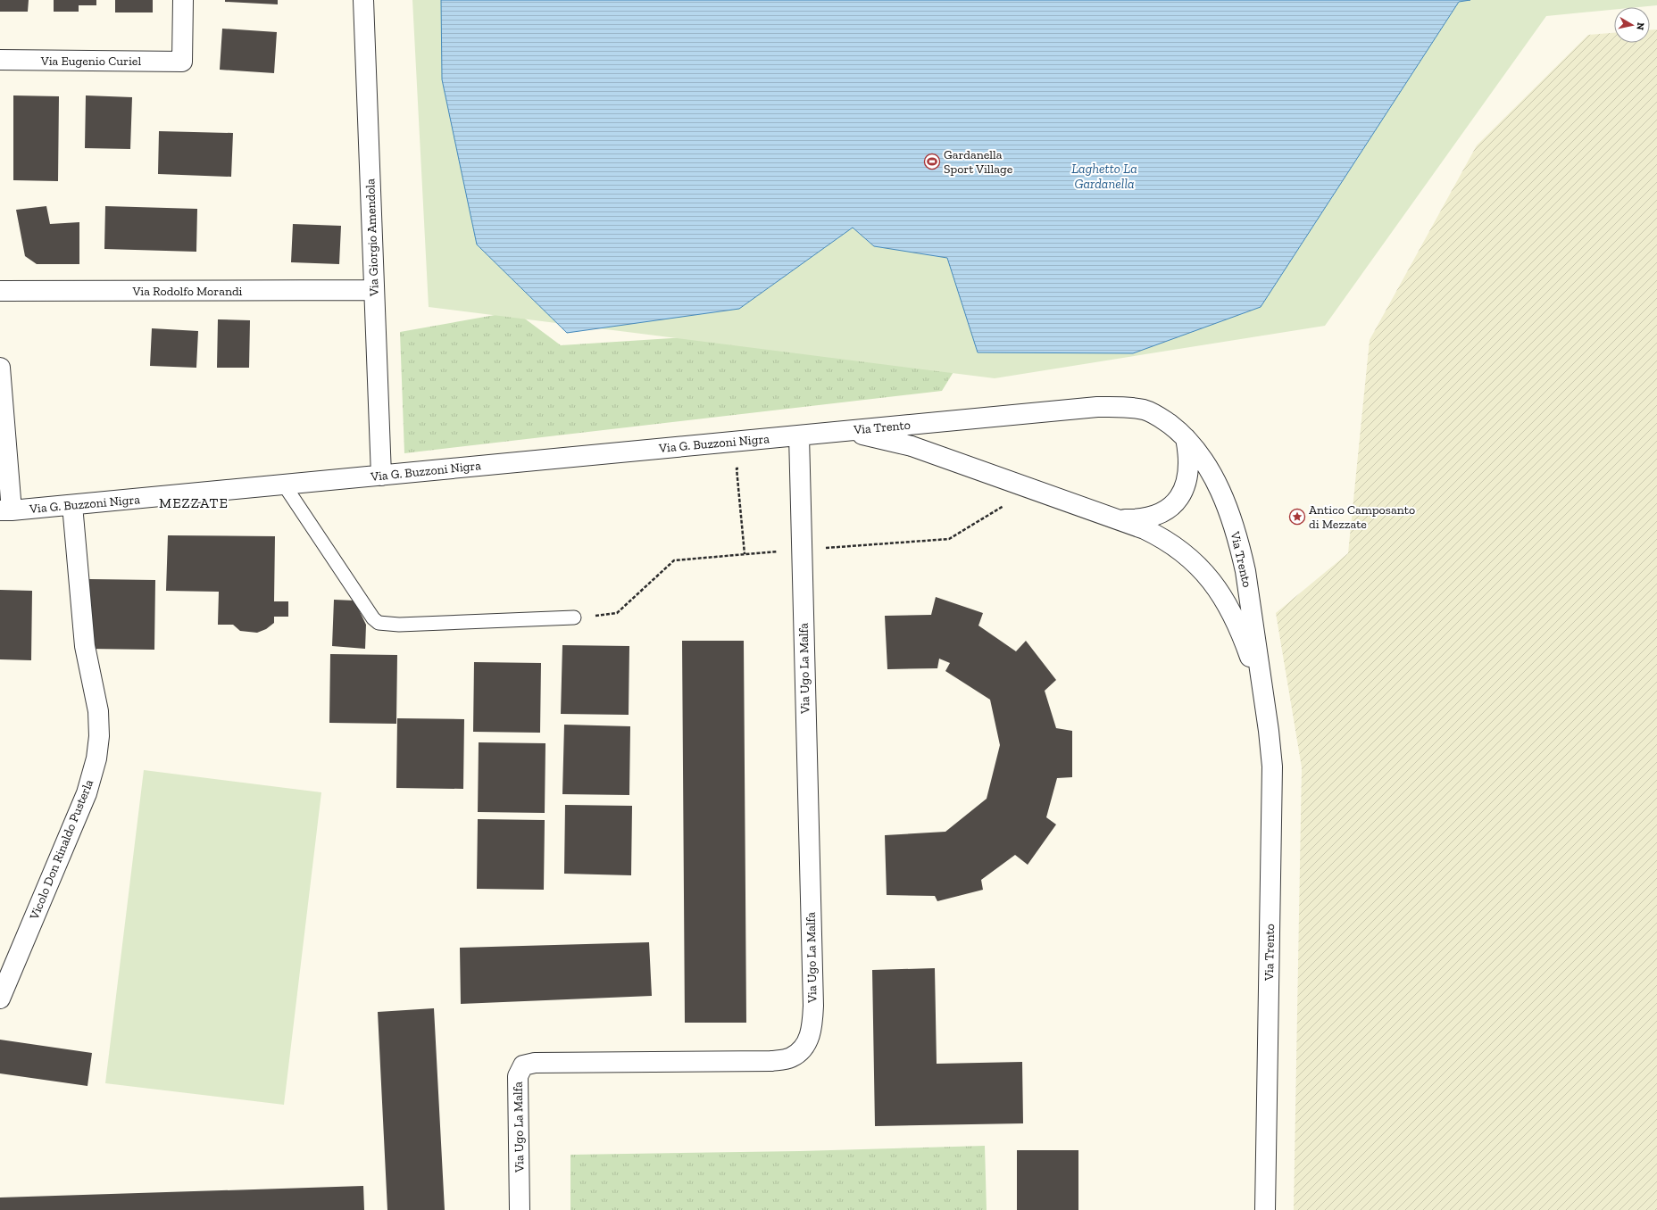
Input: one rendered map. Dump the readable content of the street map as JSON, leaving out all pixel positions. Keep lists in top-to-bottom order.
{
  "streets": {
    "street": [
      "Via Eugenio Curiel",
      "Via Giorgio Amendola",
      "Via Rodolfo Morandi",
      "Via Trento",
      "Via G. Buzzoni Nigra",
      "Via Ugo La Malfa",
      "Vicolo Don Rinaldo Pusterla"
    ]
  },
  "crossings": [
    ["Via Giorgio Amendola", "Via Rodolfo Morandi"],
    ["Via Giorgio Amendola", "Via G. Buzzoni Nigra"],
    ["Via Trento", "Via G. Buzzoni Nigra"],
    ["Via G. Buzzoni Nigra", "Via Ugo La Malfa"],
    ["Via G. Buzzoni Nigra", "Vicolo Don Rinaldo Pusterla"]
  ],
  "districts": ["MEZZATE"],
  "water": ["Laghetto La Gardanella"],
  "places": {
    "sports": ["Gardanella Sport Village"],
    "place": ["Antico Camposanto di Mezzate"]
  },
  "north": "right"
}
